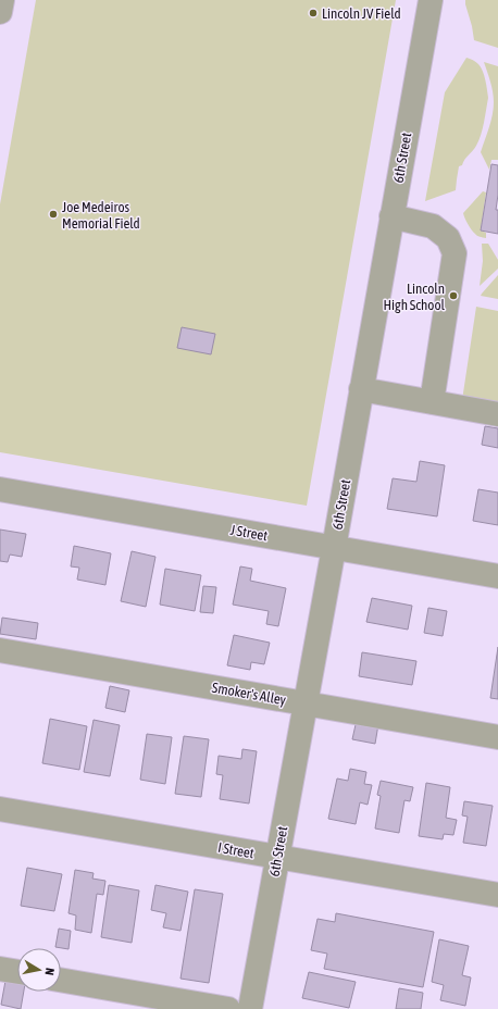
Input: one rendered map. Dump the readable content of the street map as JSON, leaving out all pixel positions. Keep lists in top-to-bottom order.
{
  "streets": {
    "street": [
      "6th Street",
      "J Street",
      "Smoker's Alley",
      "I Street"
    ]
  },
  "crossings": [
    ["6th Street", "J Street"],
    ["6th Street", "Smoker's Alley"],
    ["6th Street", "I Street"]
  ],
  "places": ["Lincoln JV Field", "Joe Medeiros Memorial Field", "Lincoln High School"],
  "north": "right"
}
